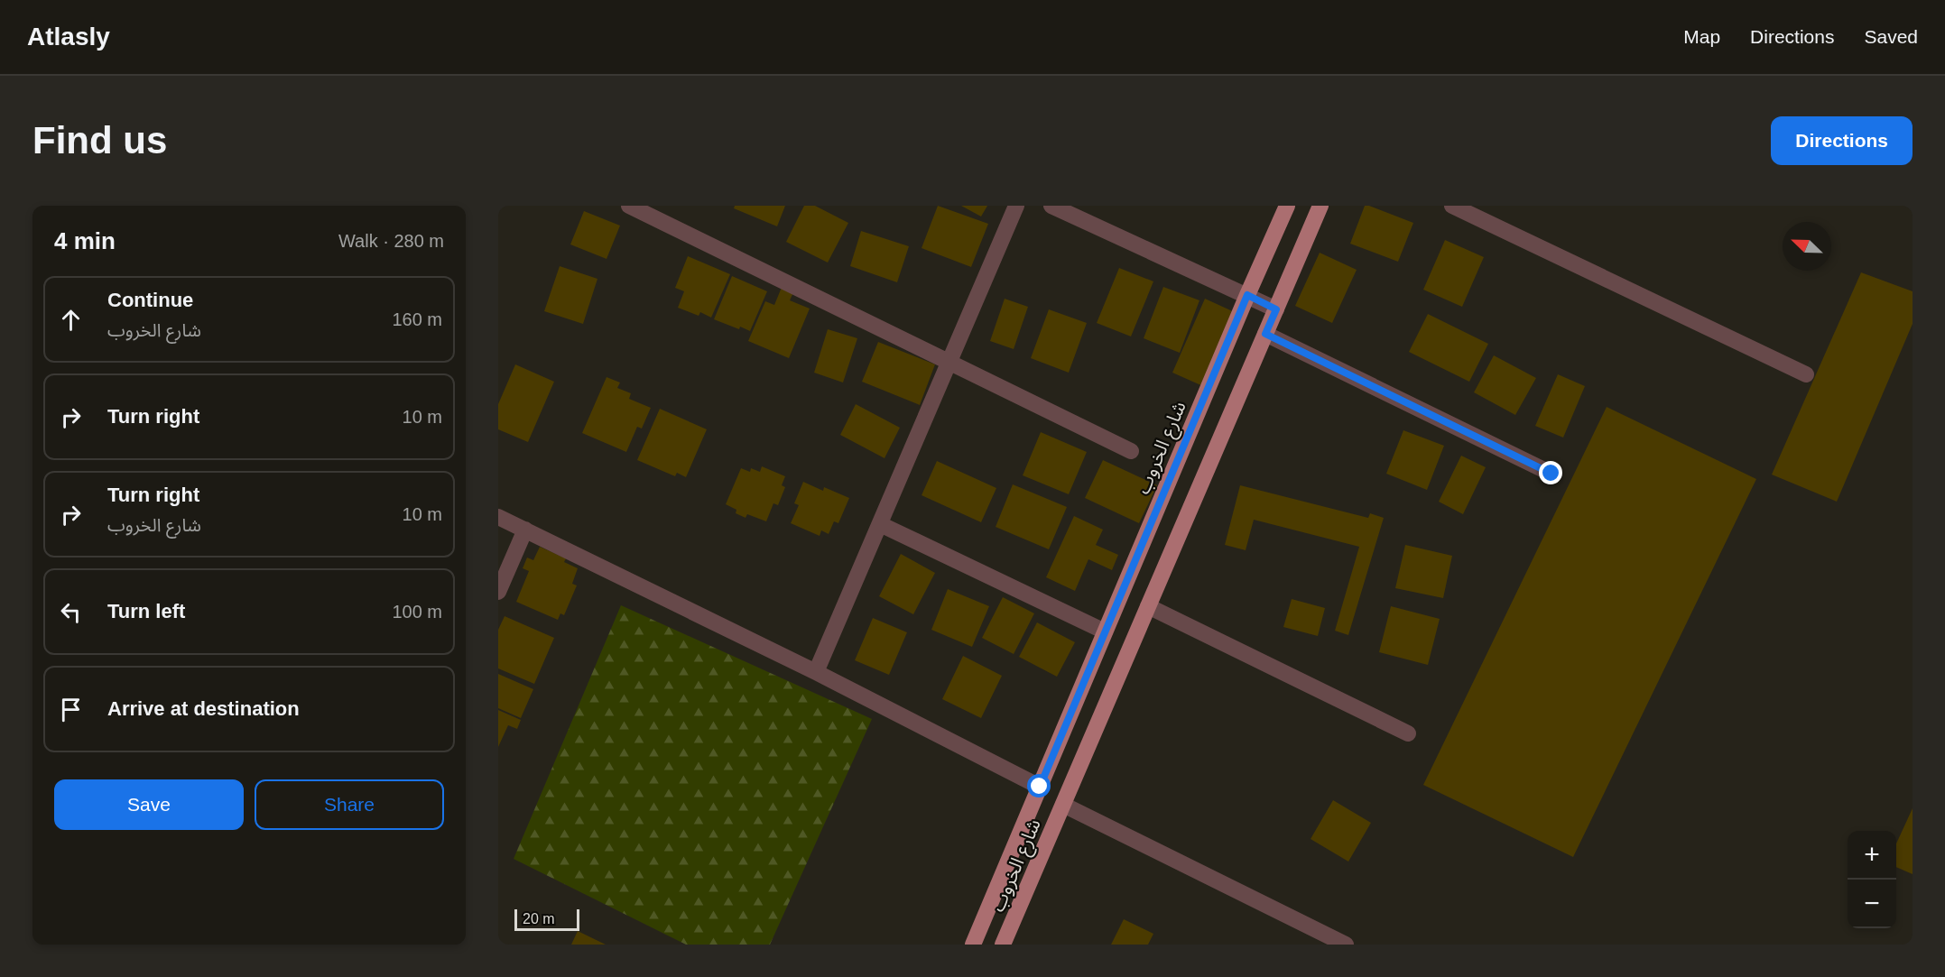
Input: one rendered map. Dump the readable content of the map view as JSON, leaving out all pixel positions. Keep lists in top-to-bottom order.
{
  "streets": {
    "main road": ["شارع الخروب"]
  },
  "scale_bar": "20 m",
  "north": "top left",
  "page": {
    "header": "Atlasly",
    "nav": ["Map", "Directions", "Saved"],
    "buttons": [
      "Directions",
      ["Save", "Share"]
    ],
    "title": "Find us",
    "heading": ["4 min", "Walk · 280 m"],
    "list": [
      ["Continue", "شارع الخروب", "160 m"],
      ["Turn right", "10 m"],
      ["Turn right", "شارع الخروب", "10 m"],
      ["Turn left", "100 m"],
      "Arrive at destination"
    ],
    "map_buttons": ["+", "−"],
    "scale": "20 m"
  }
}
